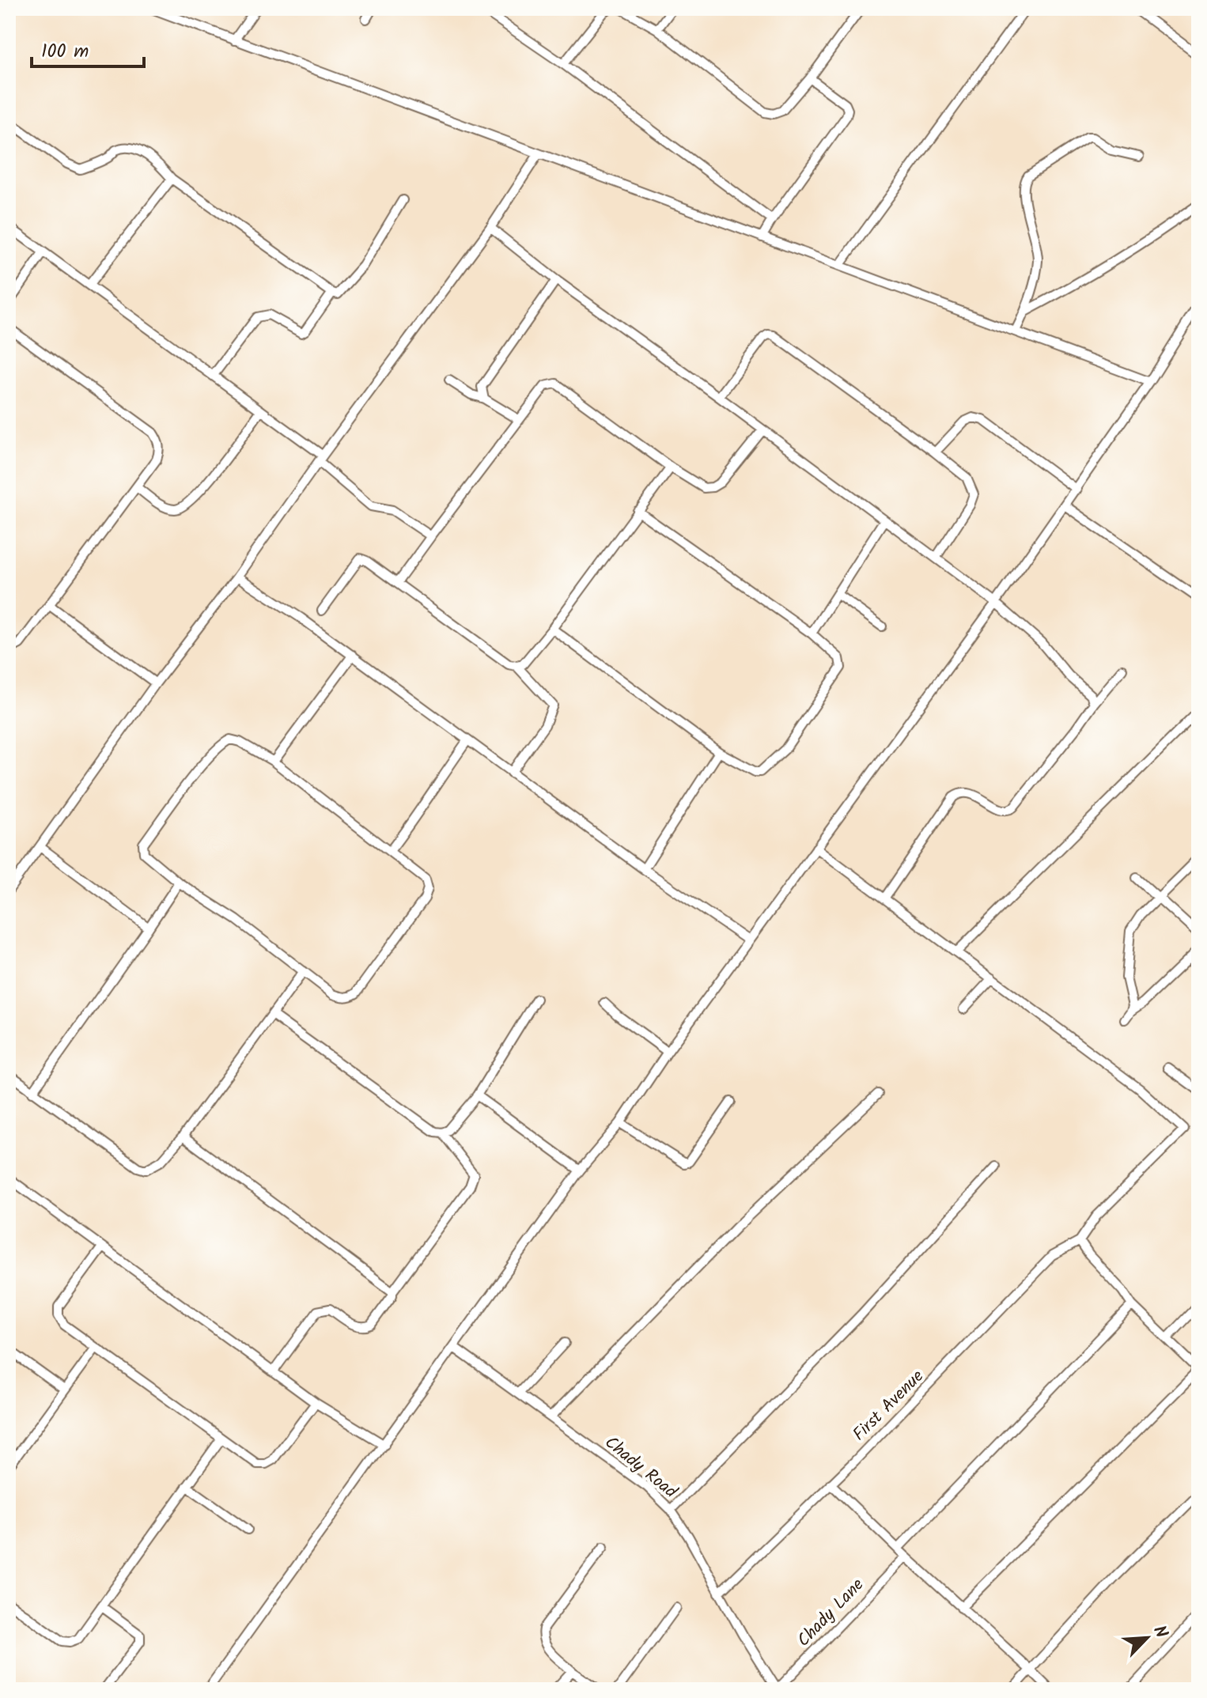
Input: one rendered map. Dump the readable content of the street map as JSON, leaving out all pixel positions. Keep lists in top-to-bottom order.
{
  "streets": {
    "street": ["First Avenue", "Chady Road", "Chady Lane"]
  },
  "crossings": [
    ["First Avenue", "Chady Road"],
    ["Chady Road", "Chady Lane"]
  ],
  "scale_bar": "100 m",
  "north": "top right"
}
